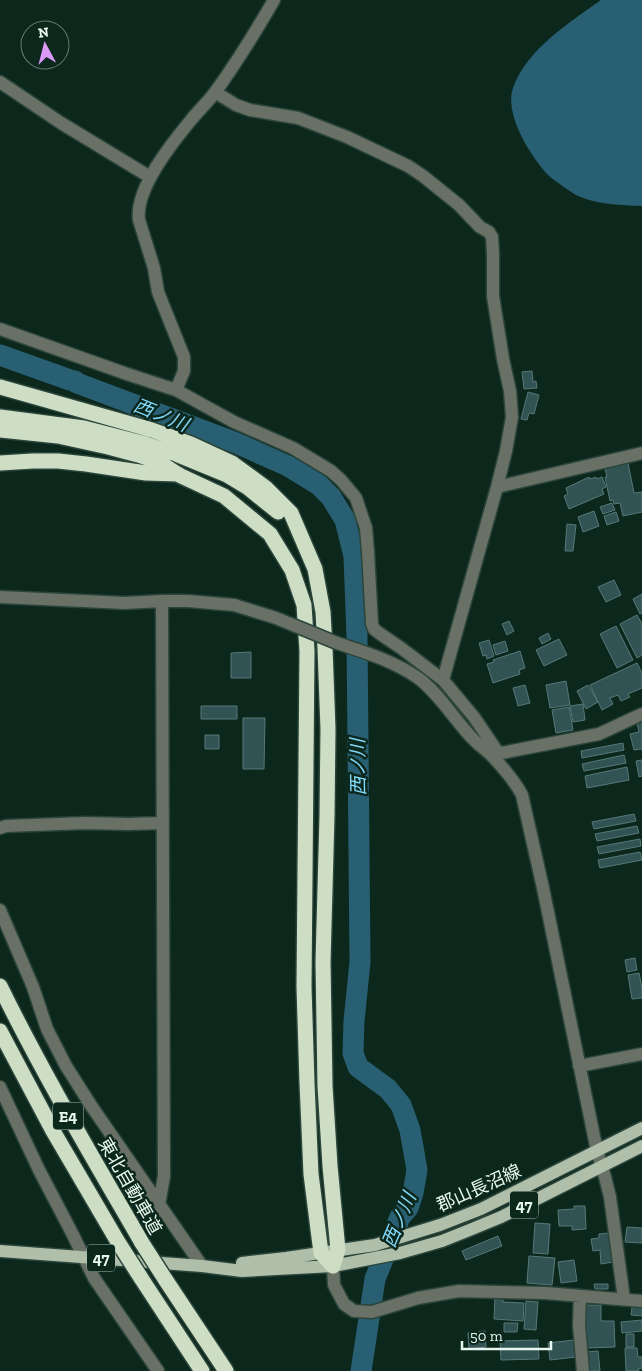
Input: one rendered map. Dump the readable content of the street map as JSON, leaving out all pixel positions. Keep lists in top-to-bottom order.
{
  "streets": {
    "highway": ["E4", "東北自動車道"],
    "main road": ["郡山長沼線", "47"]
  },
  "water": ["西ノ川"],
  "scale_bar": "50 m",
  "north": "top"
}
